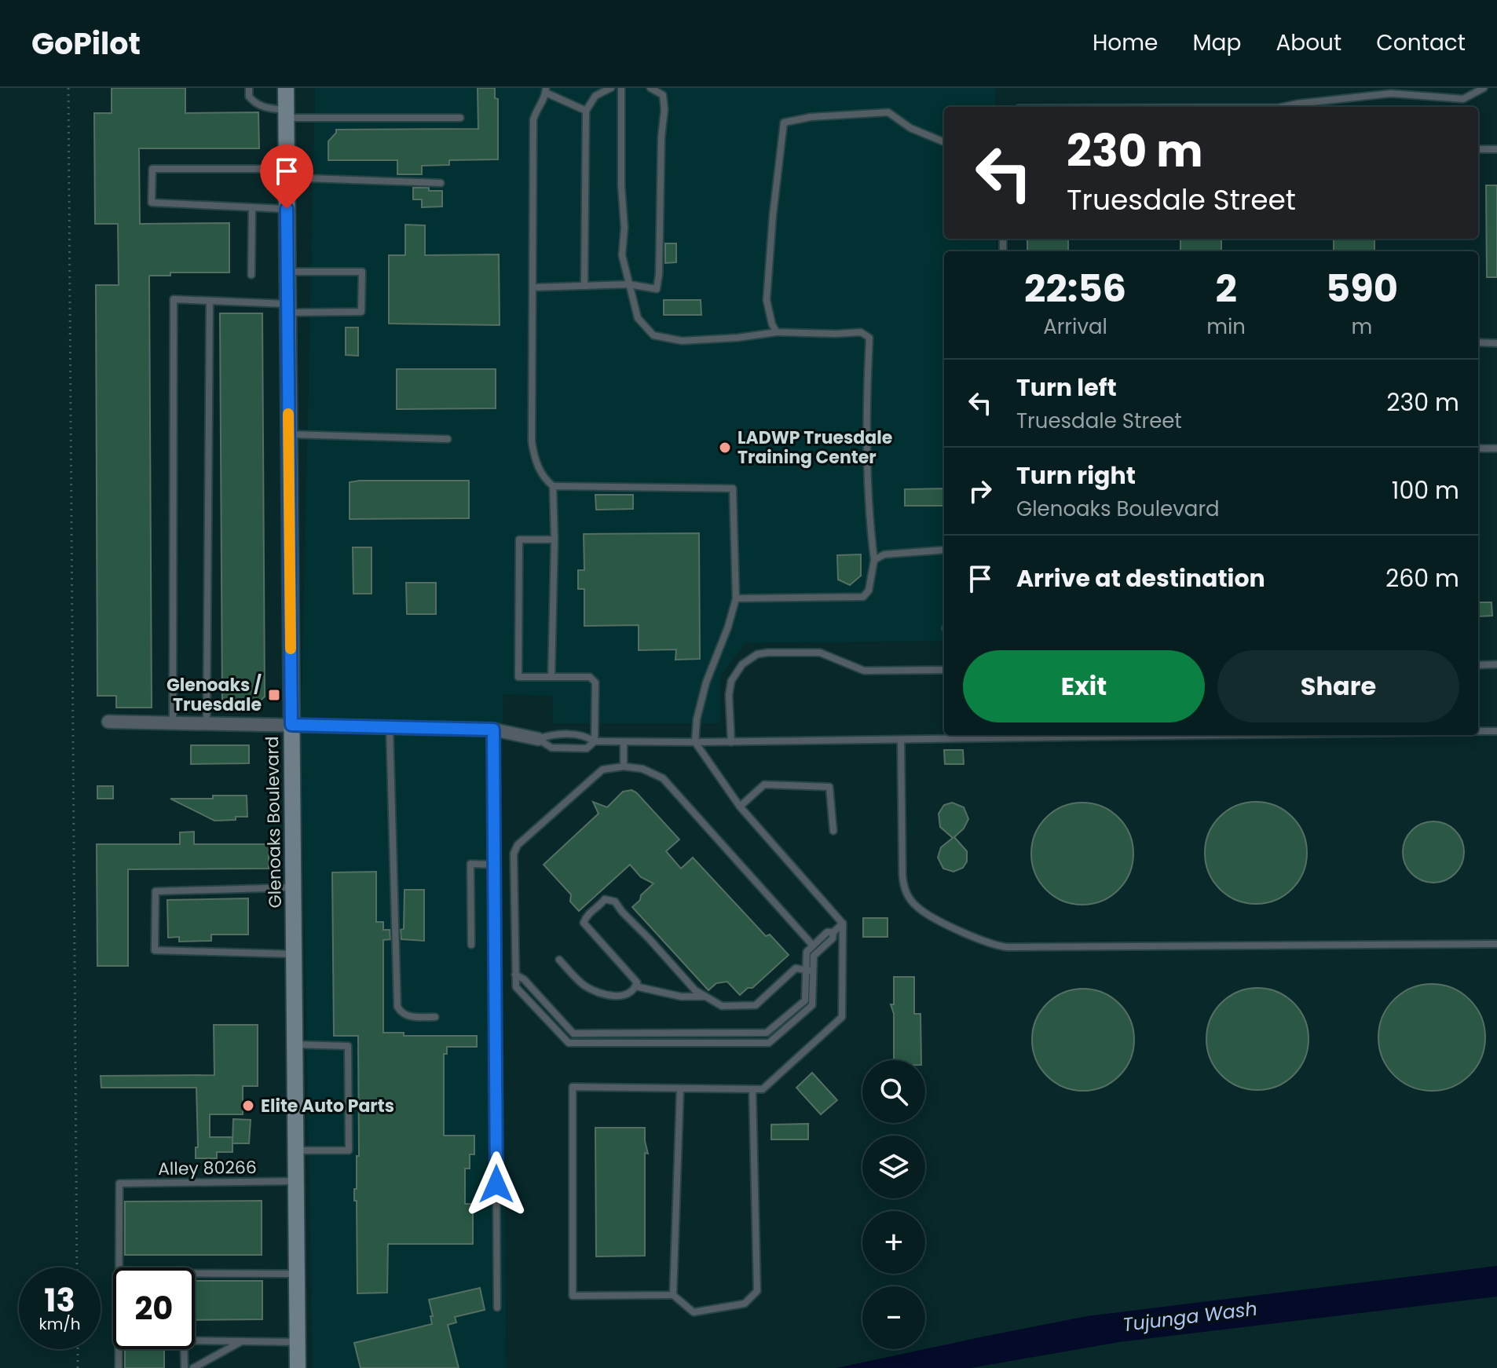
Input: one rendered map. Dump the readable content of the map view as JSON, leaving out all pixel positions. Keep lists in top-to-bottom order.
{
  "streets": {
    "main road": ["Glenoaks Boulevard"],
    "lane": ["Alley 80266"]
  },
  "crossings": [
    ["Glenoaks Boulevard", "Alley 80266"]
  ],
  "water": ["Tujunga Wash"],
  "places": {
    "other": ["LADWP Truesdale Training Center", "Elite Auto Parts"],
    "transit": ["Glenoaks / Truesdale"]
  },
  "page": {
    "header": "GoPilot",
    "nav": [
      "Home",
      "Map",
      "About",
      "Contact"
    ],
    "turn": ["230 m", "Truesdale Street"],
    "eta": [
      "22:56",
      "Arrival",
      "2",
      "min",
      "590",
      "m"
    ],
    "list": [
      {
        "name": "Turn left",
        "note": "Truesdale Street",
        "value": "230 m"
      },
      {
        "name": "Turn right",
        "note": "Glenoaks Boulevard",
        "value": "100 m"
      },
      {
        "name": "Arrive at destination",
        "value": "260 m"
      }
    ],
    "buttons": ["Exit", "Share"],
    "map_buttons": ["+", "−"],
    "speed": "13 km/h",
    "limit": "20"
  }
}
